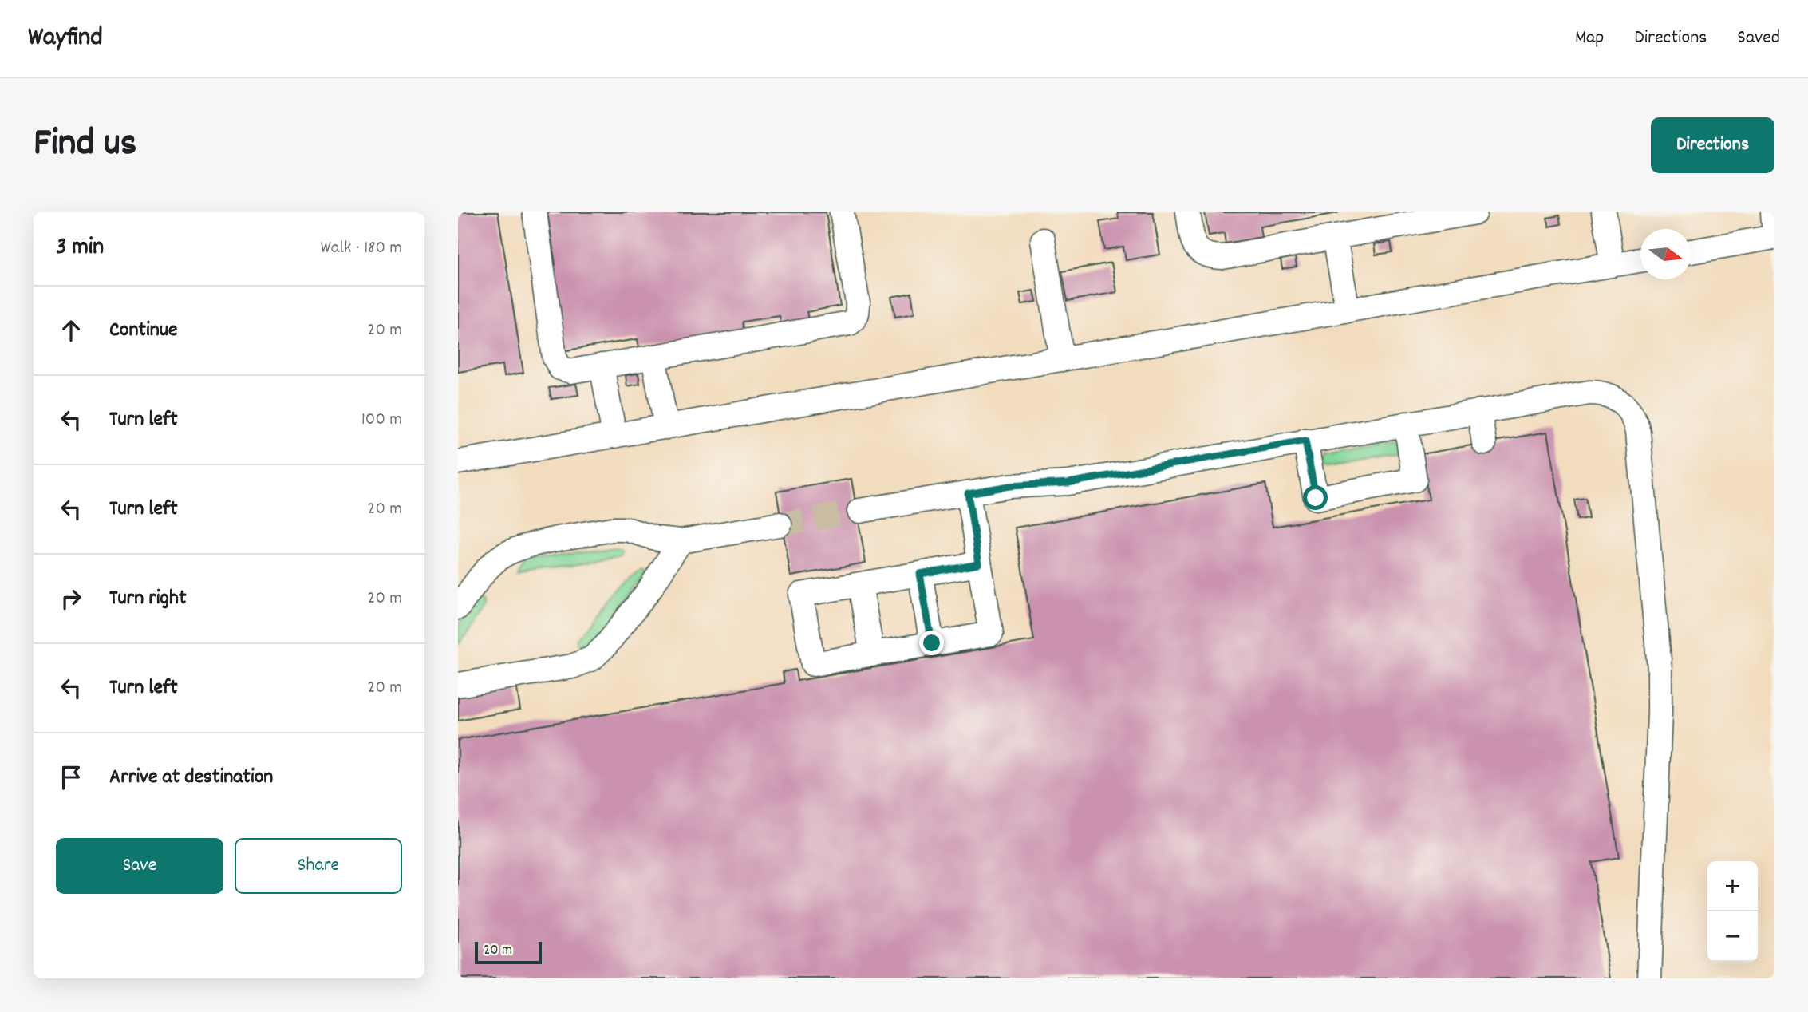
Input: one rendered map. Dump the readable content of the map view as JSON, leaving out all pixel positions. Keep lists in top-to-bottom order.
{
  "scale_bar": "20 m",
  "north": "right",
  "page": {
    "header": "Wayfind",
    "nav": ["Map", "Directions", "Saved"],
    "title": "Find us",
    "buttons": [
      "Directions",
      ["Save", "Share"]
    ],
    "heading": ["3 min", "Walk · 180 m"],
    "list": [
      ["Continue", "20 m"],
      ["Turn left", "100 m"],
      ["Turn left", "20 m"],
      ["Turn right", "20 m"],
      ["Turn left", "20 m"],
      "Arrive at destination"
    ],
    "map_buttons": ["+", "−"],
    "scale": "20 m"
  }
}
